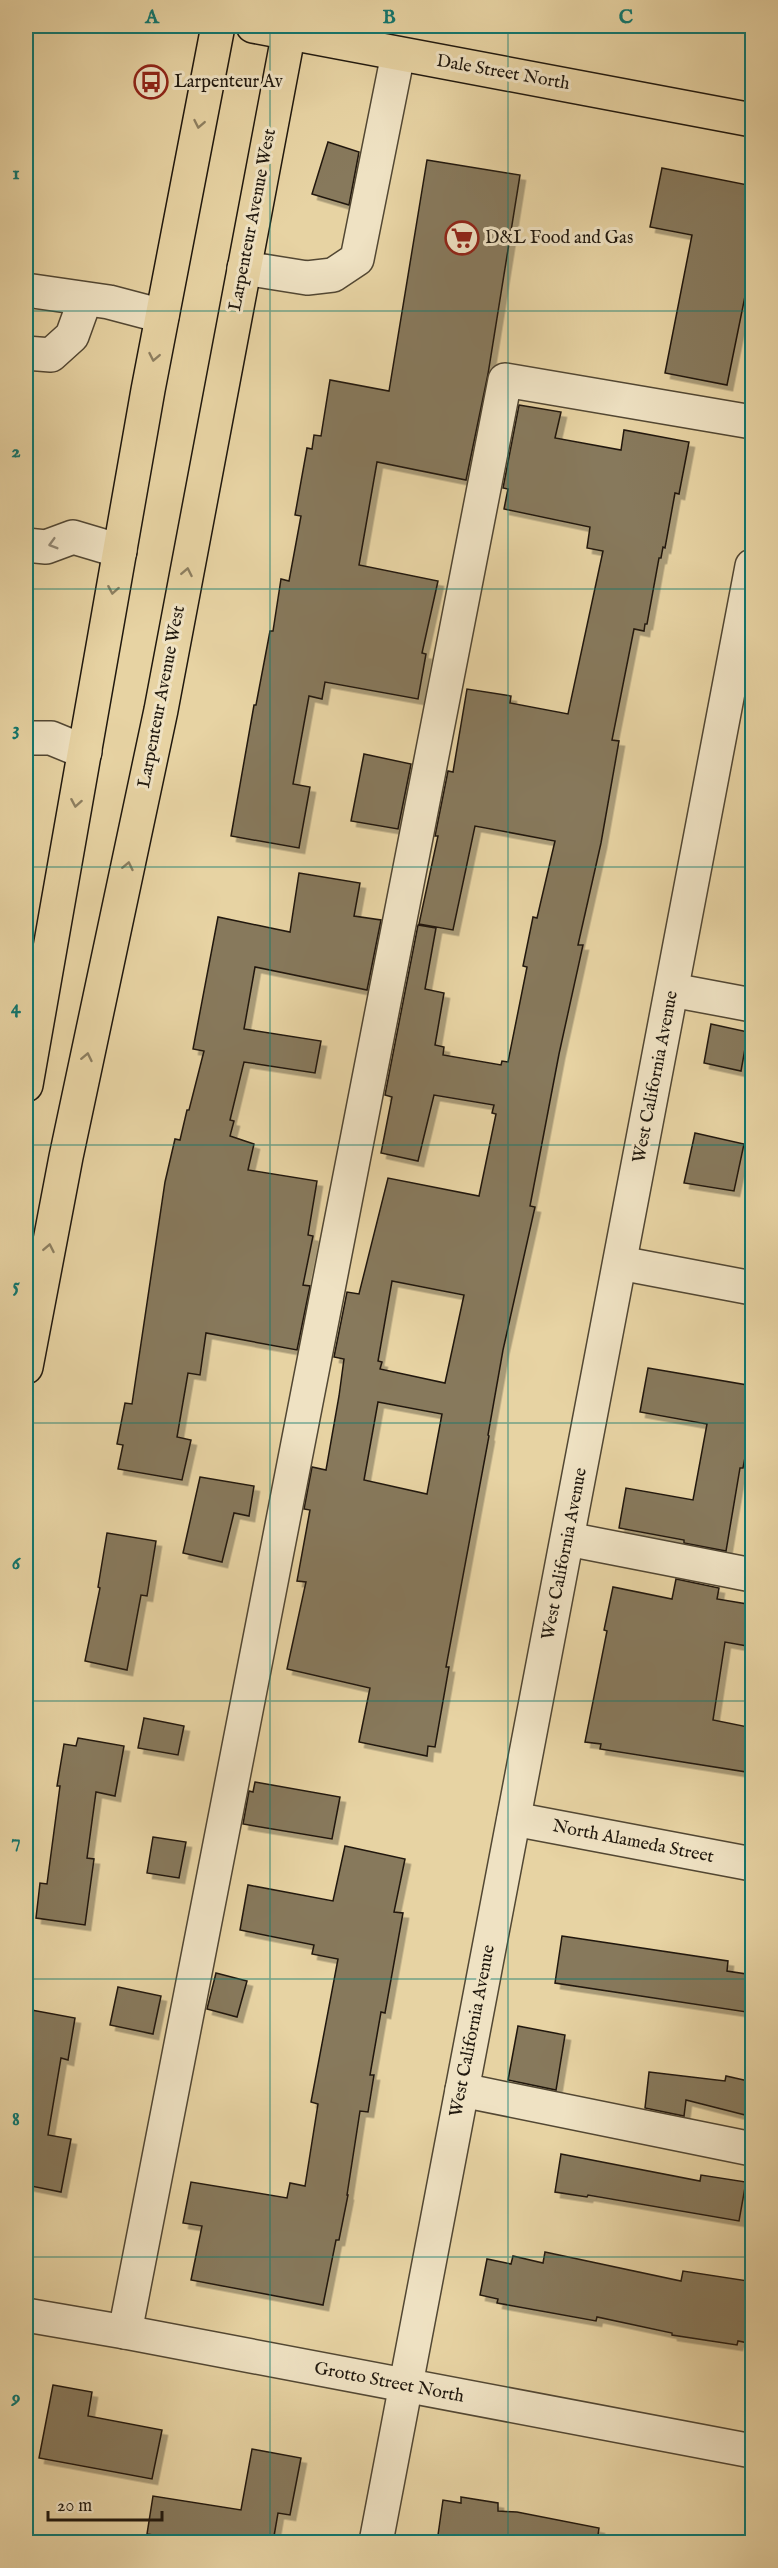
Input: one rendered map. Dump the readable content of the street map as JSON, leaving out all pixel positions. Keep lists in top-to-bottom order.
{
  "streets": {
    "main road": ["Dale Street North", "Larpenteur Avenue West"],
    "street": ["West California Avenue", "North Alameda Street", "Grotto Street North"]
  },
  "crossings": [
    ["Dale Street North", "Larpenteur Avenue West"],
    ["West California Avenue", "North Alameda Street"],
    ["West California Avenue", "Grotto Street North"]
  ],
  "places": {
    "bus stop": ["Larpenteur Av"],
    "supermarket": ["D&L Food and Gas"]
  },
  "scale_bar": "20 m",
  "grid": {
    "columns": ["A", "B", "C"],
    "rows": [
      "1",
      "2",
      "3",
      "4",
      "5",
      "6",
      "7",
      "8",
      "9"
    ]
  }
}
